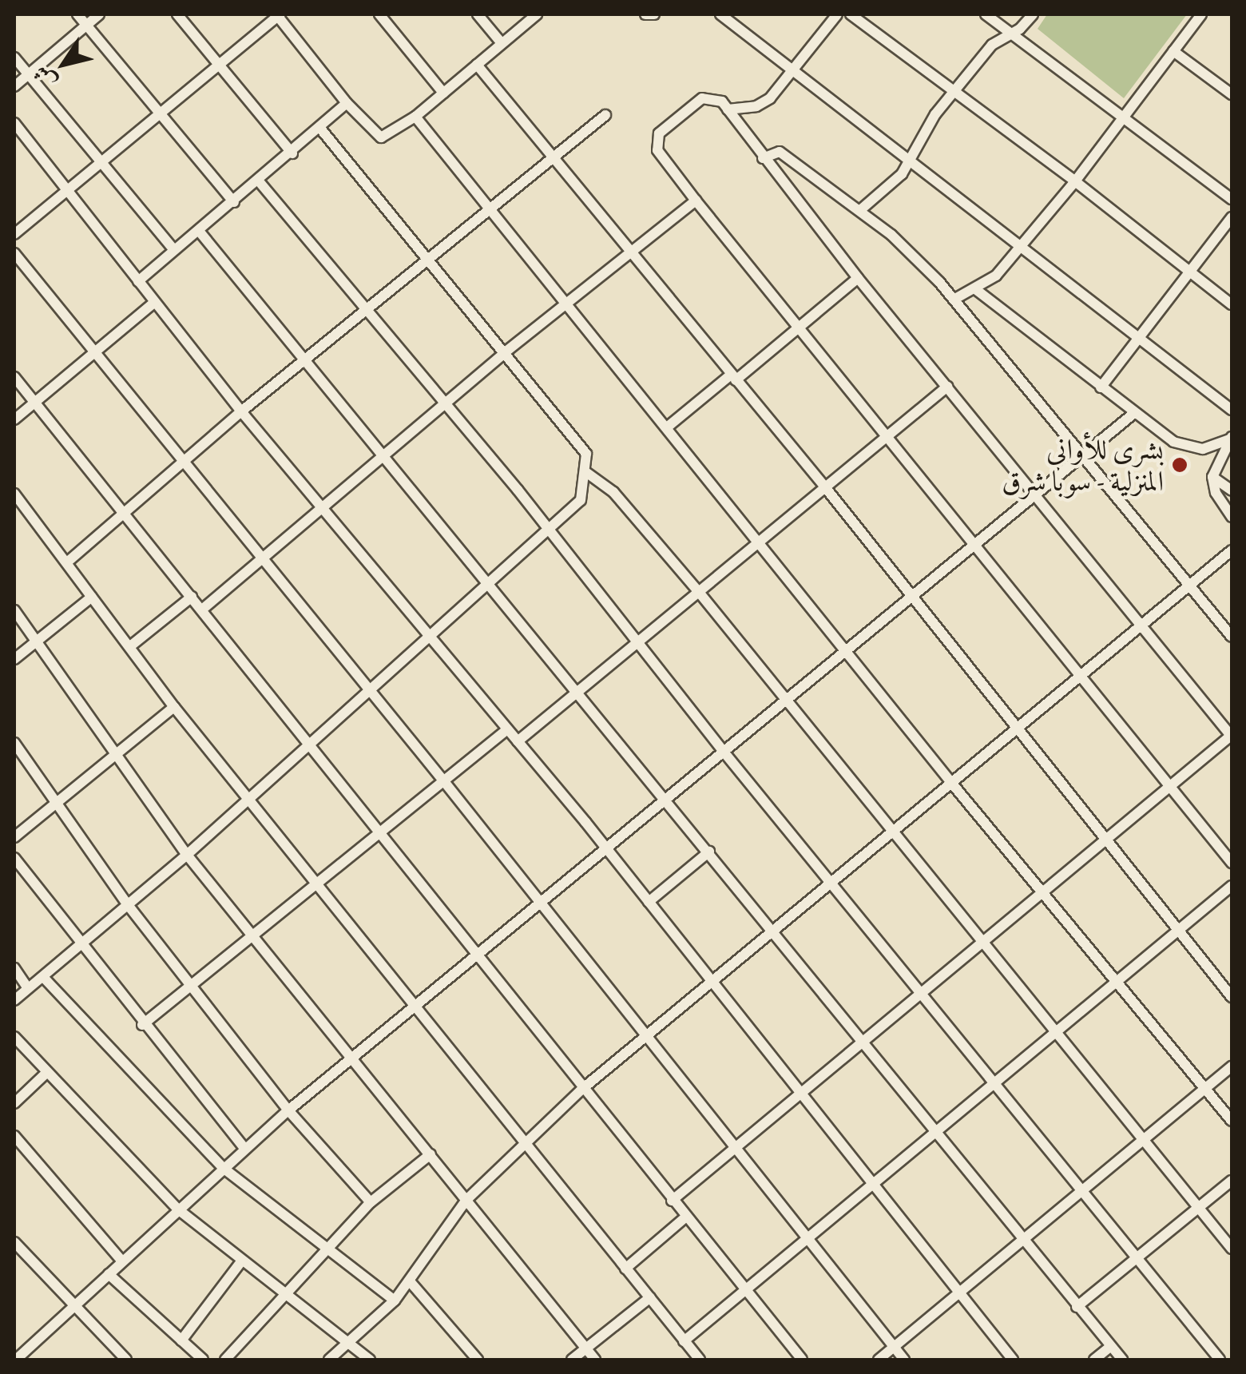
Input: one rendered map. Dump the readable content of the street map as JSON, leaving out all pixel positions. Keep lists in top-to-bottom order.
{
  "places": ["بشرى للأواني المنزلية - سوبا شرق"],
  "north": "bottom left"
}
